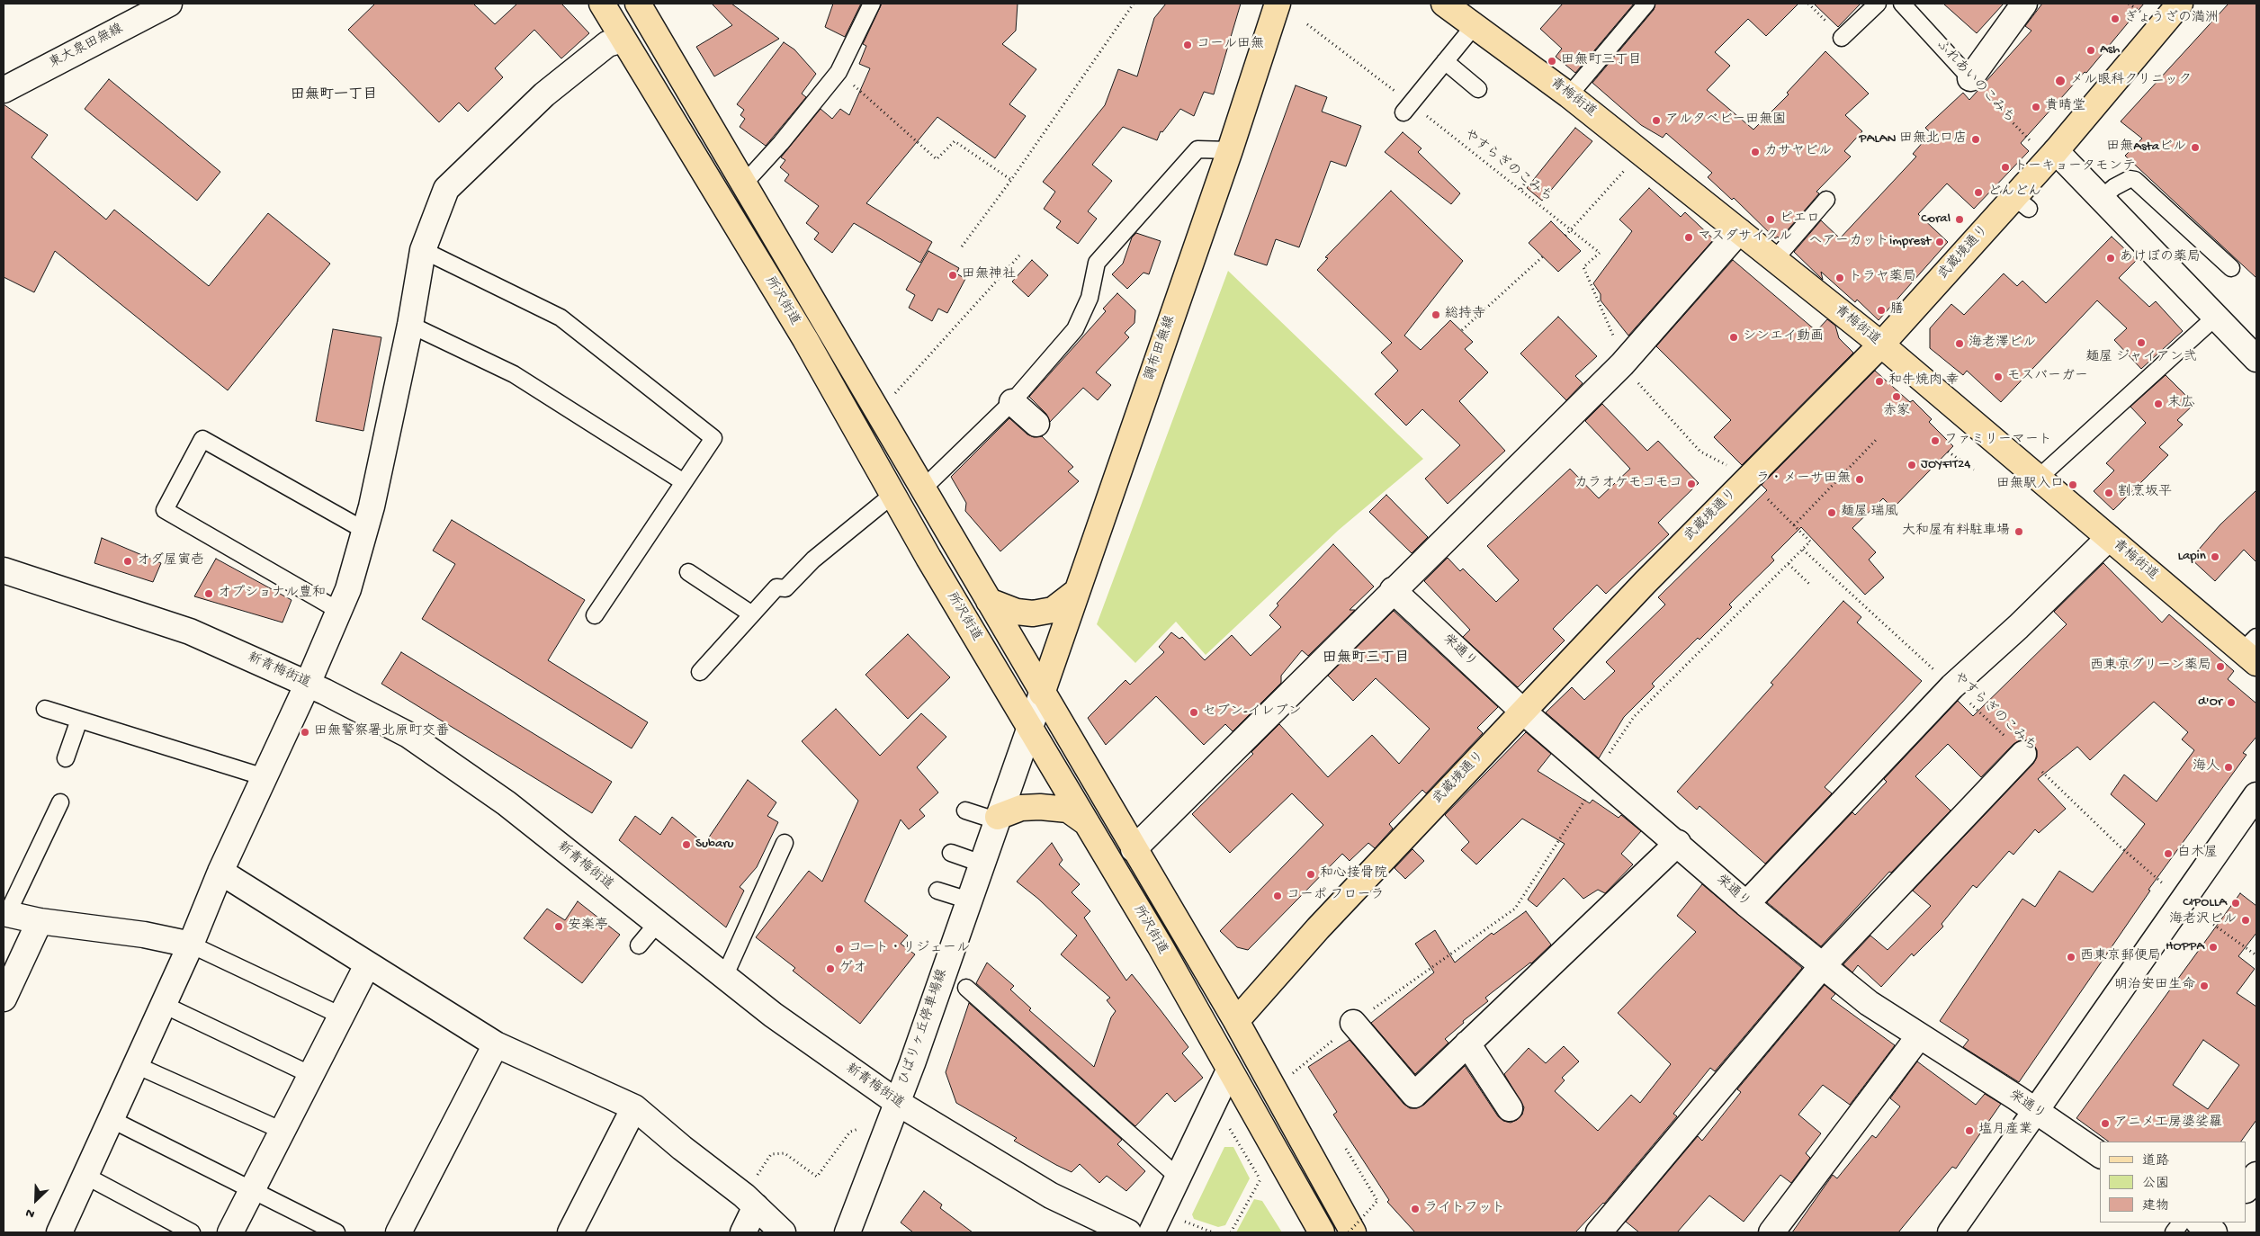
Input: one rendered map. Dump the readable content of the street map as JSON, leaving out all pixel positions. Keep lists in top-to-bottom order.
{
  "streets": {
    "main road": [
      "青梅街道",
      "武蔵境通り",
      "所沢街道",
      "調布田無線"
    ],
    "street": [
      "東大泉田無線",
      "栄通り",
      "新青梅街道",
      "ひばりヶ丘停車場線"
    ],
    "lane": ["ふれあいのこみち"],
    "path": ["やすらぎのこみち"]
  },
  "crossings": [
    ["ふれあいのこみち", "武蔵境通り"],
    ["青梅街道", "武蔵境通り"],
    ["武蔵境通り", "所沢街道"],
    ["武蔵境通り", "栄通り"],
    ["所沢街道", "調布田無線"],
    ["所沢街道", "ひばりヶ丘停車場線"],
    ["調布田無線", "ひばりヶ丘停車場線"],
    ["新青梅街道", "ひばりヶ丘停車場線"]
  ],
  "districts": ["田無町一丁目", "田無町三丁目"],
  "places": [
    "ぎょうざの満洲",
    "コール田無",
    "Ash",
    "田無町三丁目",
    "メル眼科クリニック",
    "貴晴堂",
    "アルタベビー田無園",
    "PALAN 田無北口店",
    "田無Astaビル",
    "カサヤビル",
    "トーキョータモンテ",
    "どんどん",
    "ピエロ",
    "Coral",
    "マスダサイクル",
    "ヘアーカットimprest",
    "あけぼの薬局",
    "田無神社",
    "トラヤ薬局",
    "膳",
    "総持寺",
    "シンエイ動画",
    "麺屋 ジャイアン弐",
    "海老澤ビル",
    "モスバーガー",
    "和牛焼肉 幸",
    "赤家",
    "末広",
    "ファミリーマート",
    "JOYFIT24",
    "ラ・メーサ田無",
    "カラオケモコモコ",
    "田無駅入口",
    "割烹坂平",
    "麺屋 瑞風",
    "大和屋有料駐車場",
    "Lapin",
    "オダ屋寅壱",
    "オプショナル豊和",
    "西東京グリーン薬局",
    "d'Or",
    "セブン-イレブン",
    "田無警察署北原町交番",
    "海人",
    "Subaru",
    "白木屋",
    "和心接骨院",
    "コーポ フローラ",
    "CIPOLLA",
    "海老沢ビル",
    "安楽亭",
    "HOPPA",
    "コート・リジェール",
    "西東京郵便局",
    "ゲオ",
    "明治安田生命",
    "アニメ工房婆娑羅",
    "塩月産業",
    "ライトフット"
  ],
  "legend": ["道路", "公園", "建物"],
  "north": "bottom left"
}
